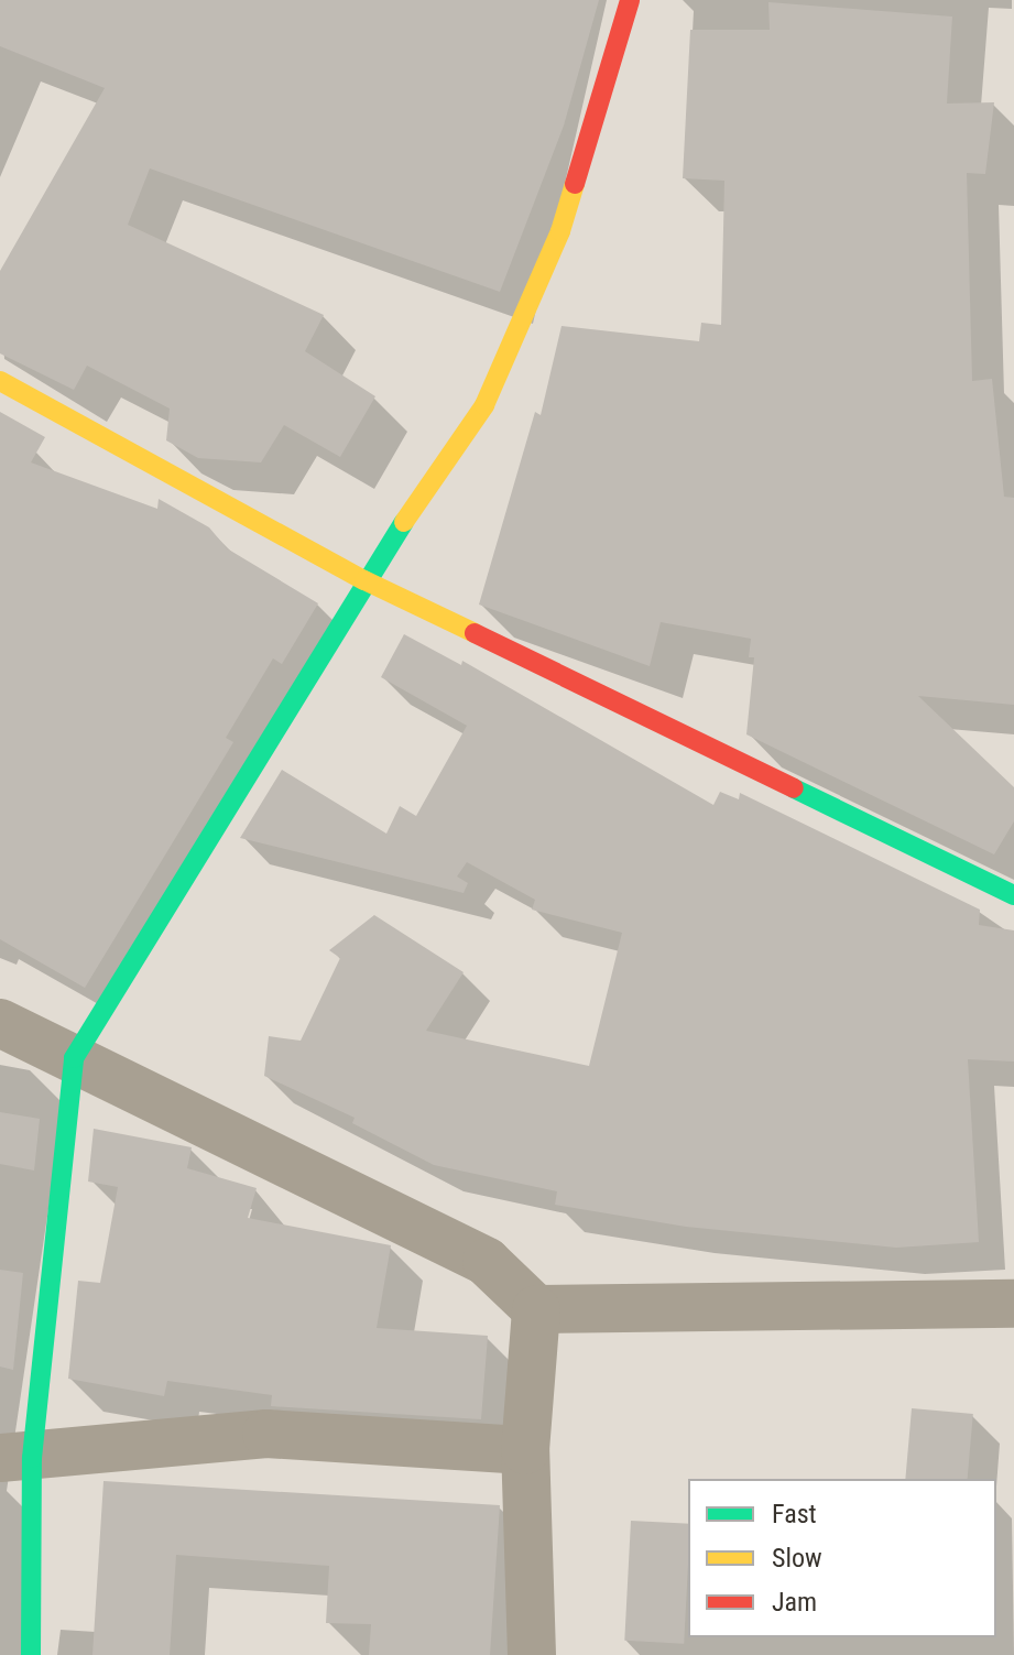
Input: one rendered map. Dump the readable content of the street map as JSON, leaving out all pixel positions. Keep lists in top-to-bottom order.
{
  "legend": ["Fast", "Slow", "Jam"]
}
